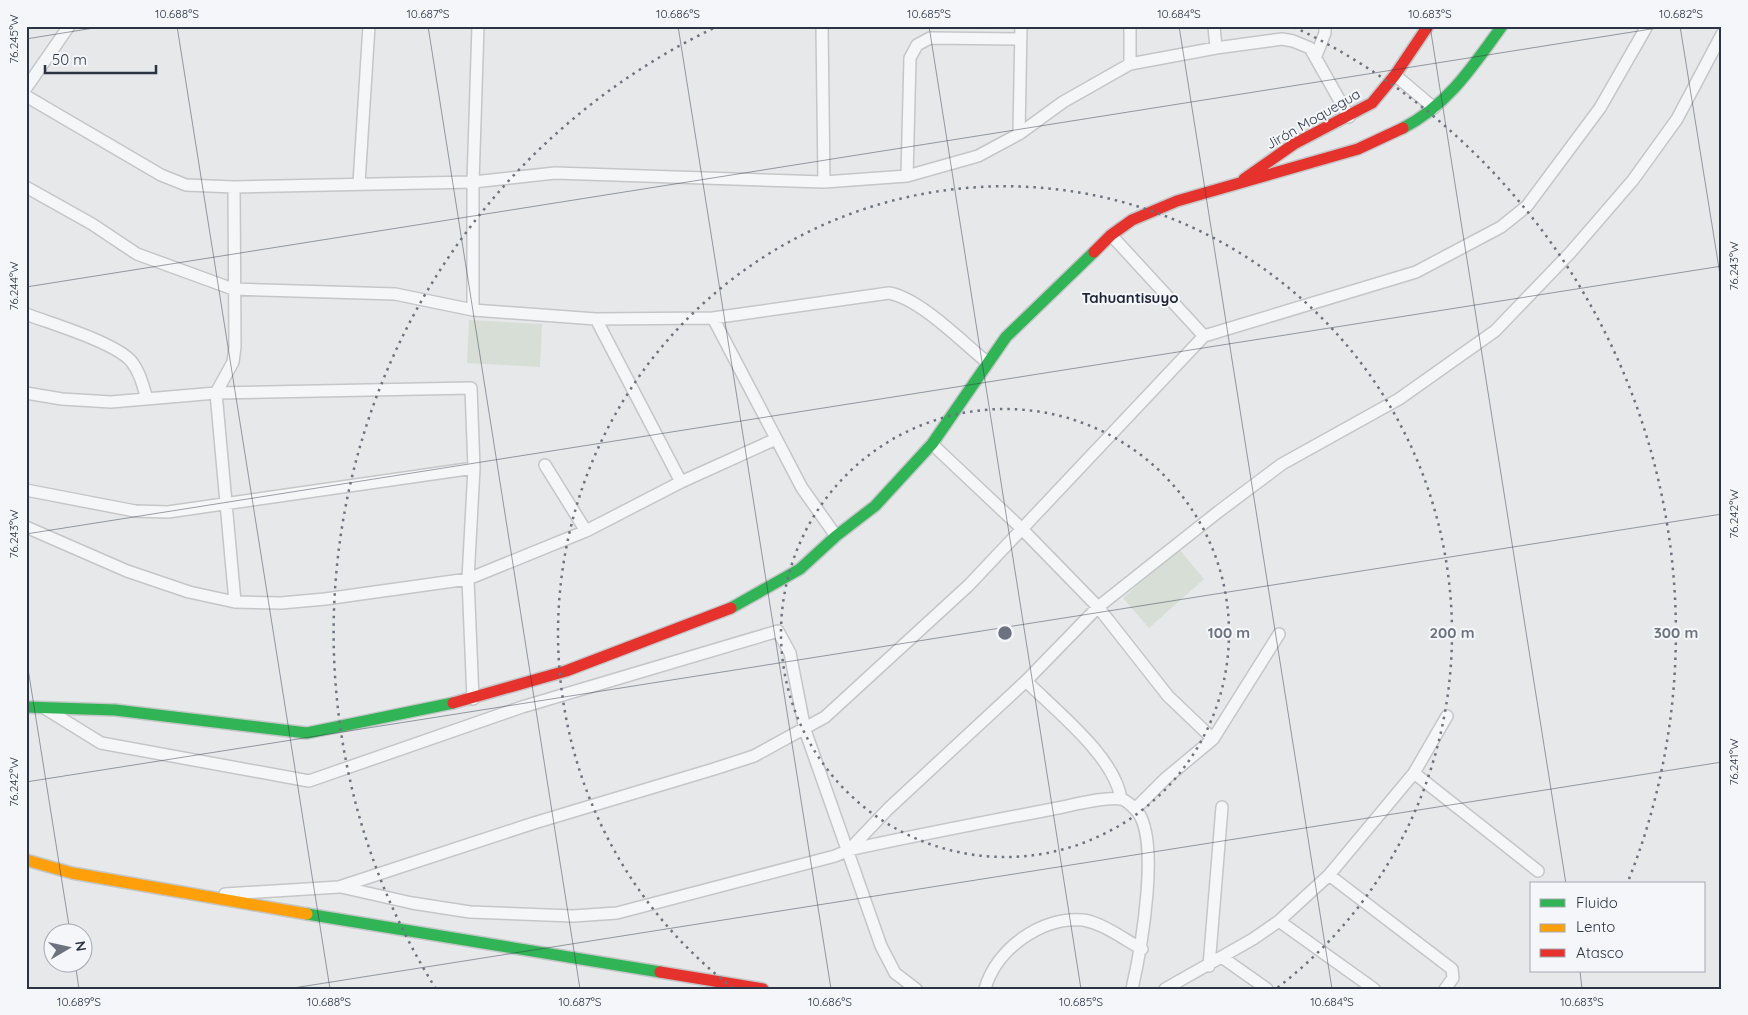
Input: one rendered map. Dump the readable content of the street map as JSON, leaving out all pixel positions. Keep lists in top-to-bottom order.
{
  "streets": {
    "main road": ["Jirón Moquegua"]
  },
  "districts": ["Tahuantisuyo"],
  "legend": ["Fluido", "Lento", "Atasco"],
  "scale_bar": "50 m",
  "north": "right",
  "coordinates": [
    "10.688°S",
    "10.687°S",
    "10.686°S",
    "10.685°S",
    "10.684°S",
    "10.683°S",
    "10.682°S",
    "76.245°W",
    "76.243°W",
    "76.244°W",
    "76.242°W",
    "76.241°W",
    "10.689°S"
  ],
  "rings": ["100 m", "200 m", "300 m"]
}
